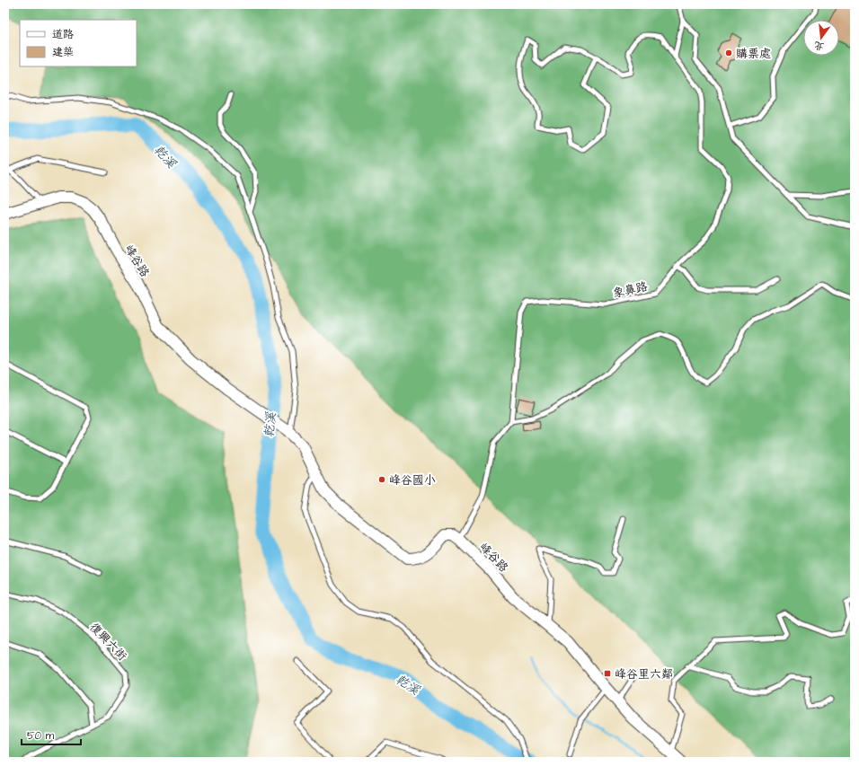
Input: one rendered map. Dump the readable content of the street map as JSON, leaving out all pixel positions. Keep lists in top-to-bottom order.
{
  "streets": {
    "street": ["峰谷路"],
    "lane": ["象鼻路", "復興六街"]
  },
  "water": ["乾溪"],
  "places": {
    "other": ["購票處", "峰谷國小"],
    "transit": ["峰谷里六鄰"]
  },
  "legend": ["道路", "建築"],
  "scale_bar": "50 m",
  "north": "bottom"
}
